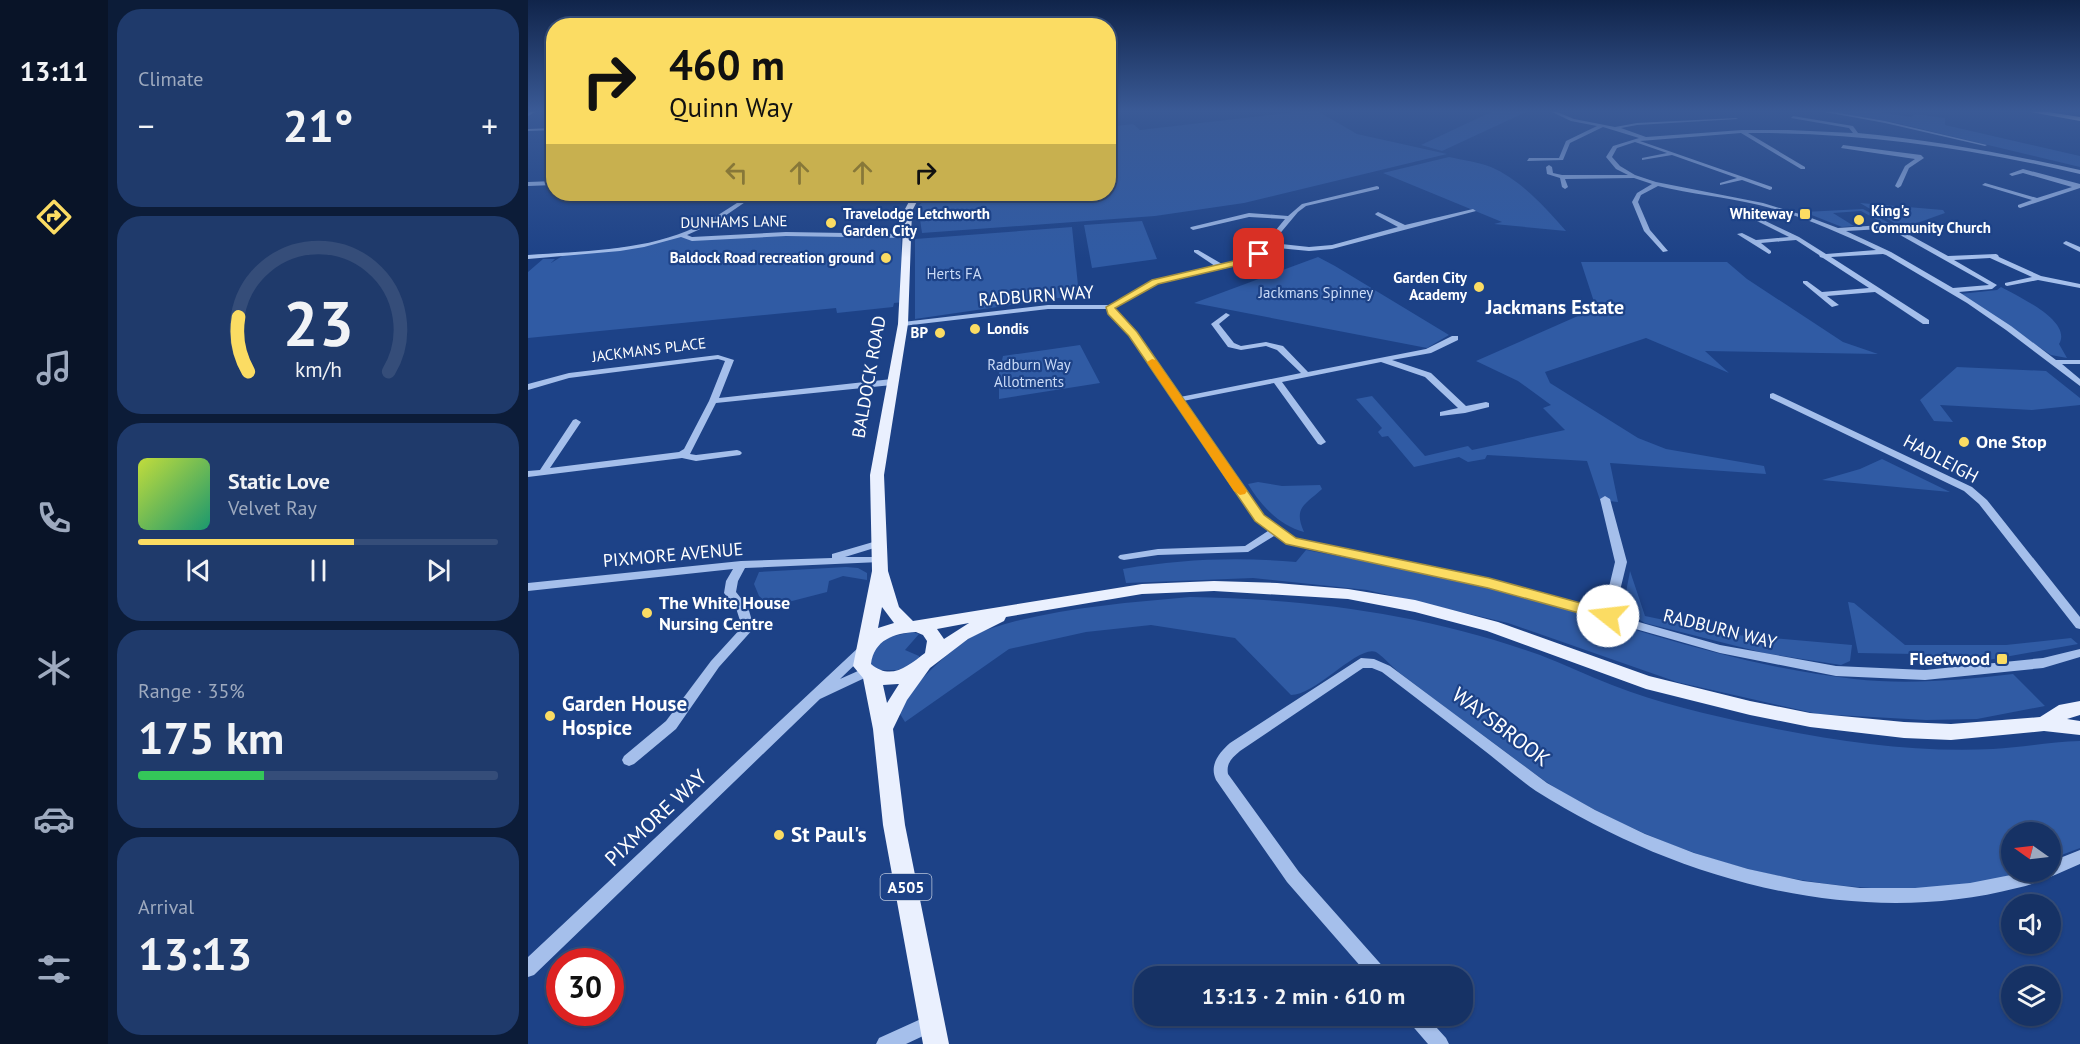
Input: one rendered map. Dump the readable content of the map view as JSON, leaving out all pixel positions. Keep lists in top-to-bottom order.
{
  "streets": {
    "main road": ["BALDOCK ROAD", "A505"],
    "street": [
      "DUNHAMS LANE",
      "RADBURN WAY",
      "JACKMANS PLACE",
      "HADLEIGH",
      "PIXMORE AVENUE",
      "WAYSBROOK",
      "PIXMORE WAY"
    ]
  },
  "crossings": [
    ["DUNHAMS LANE", "BALDOCK ROAD"],
    ["RADBURN WAY", "BALDOCK ROAD"],
    ["BALDOCK ROAD", "PIXMORE AVENUE"],
    ["BALDOCK ROAD", "PIXMORE WAY"],
    ["PIXMORE WAY", "A505"]
  ],
  "districts": ["Jackmans Estate"],
  "parks": ["Herts FA", "Jackmans Spinney", "Radburn Way Allotments"],
  "places": {
    "transit": ["Whiteway", "Fleetwood"],
    "other": [
      "King's Community Church",
      "Travelodge Letchworth Garden City",
      "Baldock Road recreation ground",
      "Garden City Academy",
      "Londis",
      "BP",
      "One Stop",
      "The White House Nursing Centre",
      "Garden House Hospice",
      "St Paul's"
    ]
  },
  "north": "left",
  "page": {
    "tabs": "13:11",
    "tile": [
      "Climate",
      ["Range · 35%", "175 km"],
      ["Arrival", "13:13"]
    ],
    "turn": ["460 m", "Quinn Way"],
    "heat": ["−", "21°", "+"],
    "song": ["Static Love", "Velvet Ray"],
    "limit": "30",
    "trip": "13:13 · 2 min · 610 m",
    "gauge": ["23", "km/h"]
  }
}
